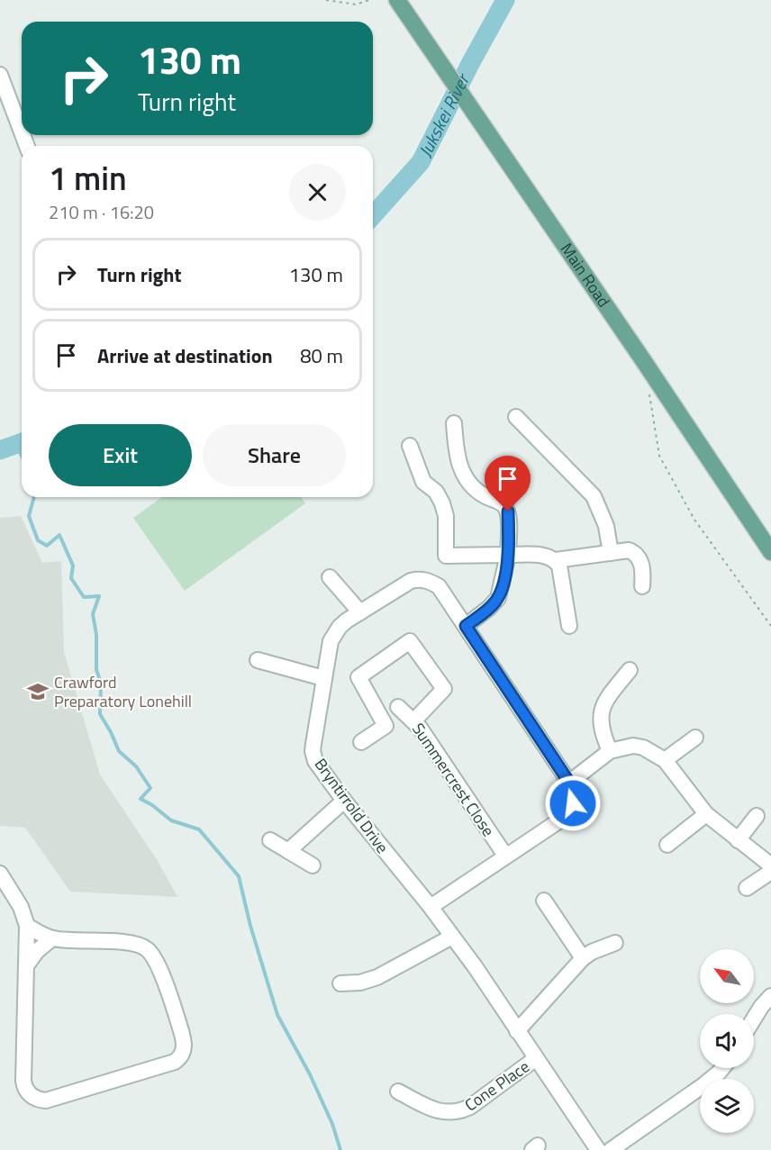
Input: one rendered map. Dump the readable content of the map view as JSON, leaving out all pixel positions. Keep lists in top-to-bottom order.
{
  "streets": {
    "main road": ["Main Road"],
    "street": ["Summercrest Close", "Bryntirrold Drive", "Cone Place"]
  },
  "crossings": [
    ["Bryntirrold Drive", "Cone Place"]
  ],
  "water": ["Jukskei River"],
  "places": {
    "school or university": ["Crawford Preparatory Lonehill"]
  },
  "north": "top left",
  "page": {
    "turn": ["130 m", "Turn right"],
    "heading": ["1 min", "210 m · 16:20"],
    "list": [
      {
        "name": "Turn right",
        "value": "130 m"
      },
      {
        "name": "Arrive at destination",
        "value": "80 m"
      }
    ],
    "buttons": ["Exit", "Share"]
  }
}
